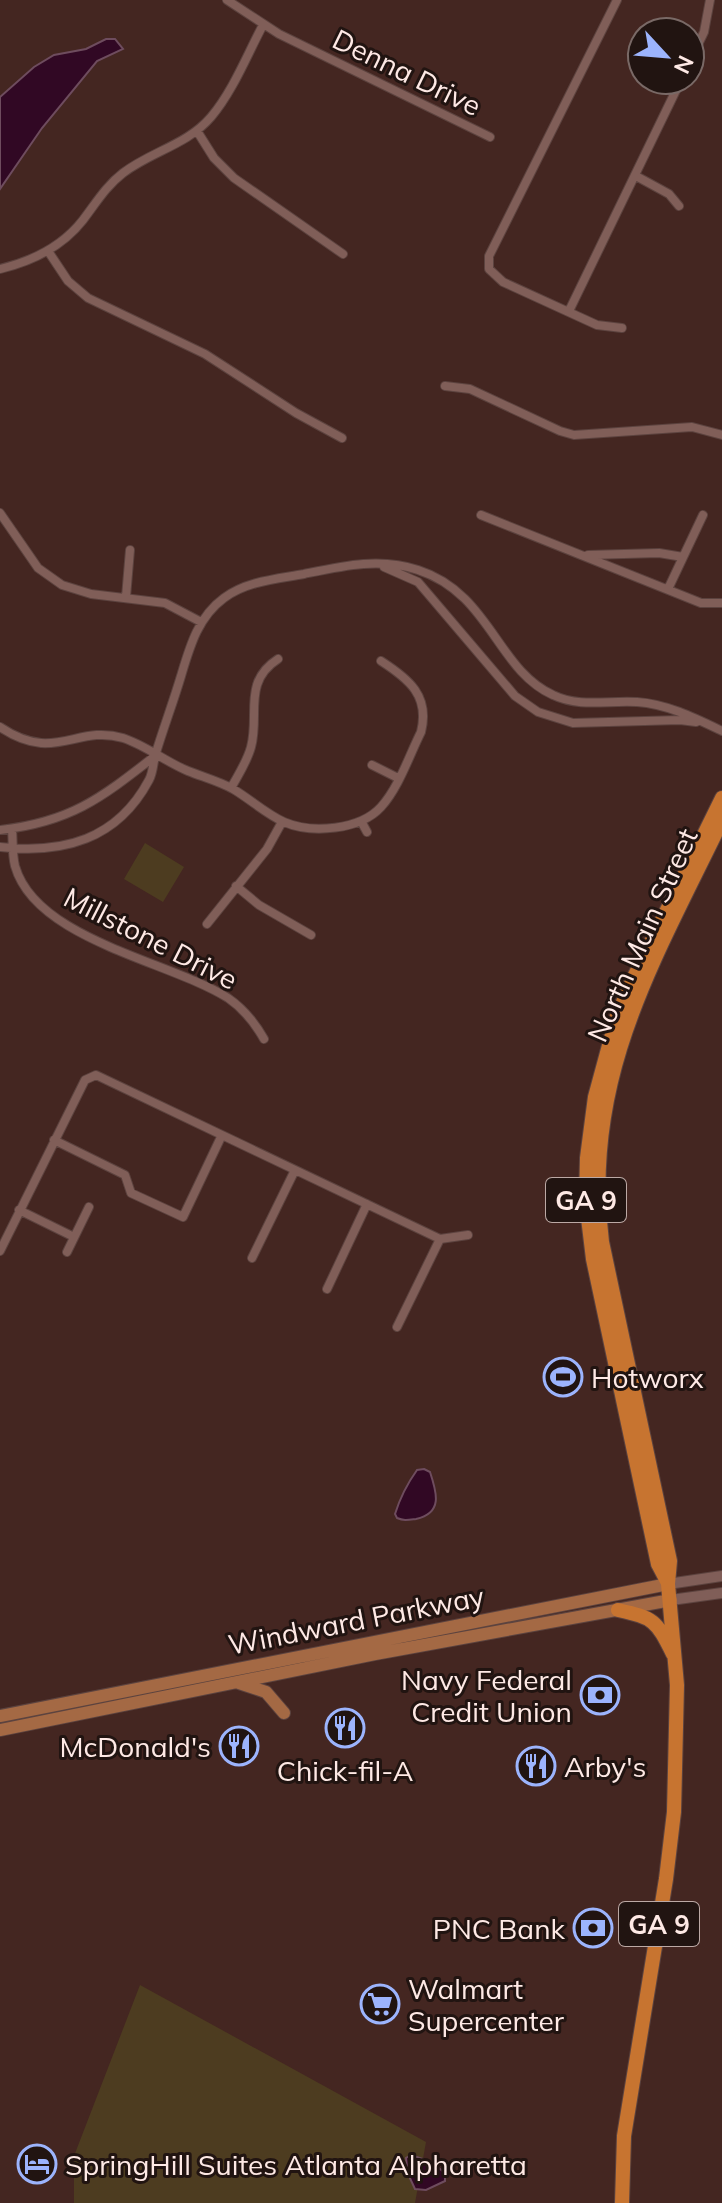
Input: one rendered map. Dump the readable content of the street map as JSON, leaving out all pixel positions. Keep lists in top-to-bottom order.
{
  "streets": {
    "main road": ["North Main Street", "GA 9", "Windward Parkway"],
    "street": ["Denna Drive", "Millstone Drive"]
  },
  "crossings": [
    ["North Main Street", "GA 9"],
    ["North Main Street", "Windward Parkway"],
    ["GA 9", "Windward Parkway"]
  ],
  "places": {
    "sports": ["Hotworx"],
    "bank": ["Navy Federal Credit Union", "PNC Bank"],
    "restaurant": ["Chick-fil-A", "McDonald's", "Arby's"],
    "supermarket": ["Walmart Supercenter"],
    "hotel": ["SpringHill Suites Atlanta Alpharetta"]
  },
  "north": "bottom right"
}
